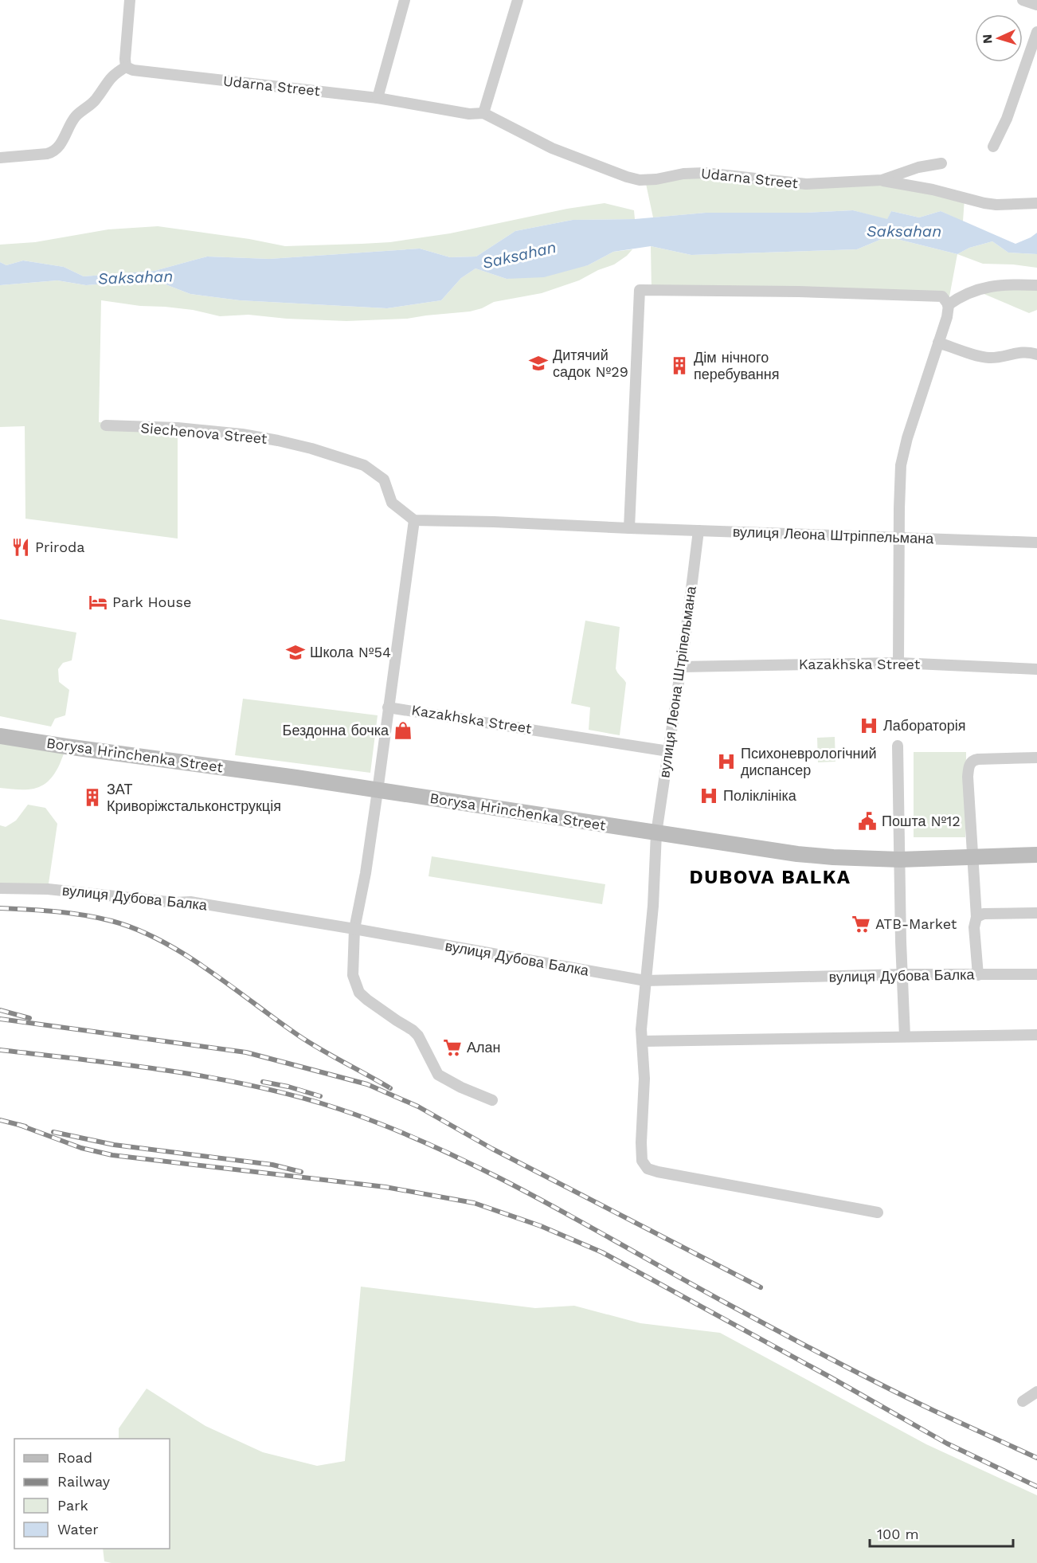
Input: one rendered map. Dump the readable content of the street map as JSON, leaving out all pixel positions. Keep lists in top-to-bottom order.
{
  "streets": {
    "street": [
      "Udarna Street",
      "Siechenova Street",
      "вулиця Леона Штріппельмана",
      "Kazakhska Street",
      "вулиця Леона Штріпельмана",
      "Borysa Hrinchenka Street",
      "вулиця Дубова Балка"
    ]
  },
  "crossings": [
    ["Siechenova Street", "вулиця Леона Штріппельмана"],
    ["вулиця Леона Штріппельмана", "вулиця Леона Штріпельмана"],
    ["Kazakhska Street", "вулиця Леона Штріпельмана"],
    ["вулиця Леона Штріпельмана", "Borysa Hrinchenka Street"],
    ["вулиця Леона Штріпельмана", "вулиця Дубова Балка"]
  ],
  "districts": ["DUBOVA BALKA"],
  "water": ["Saksahan"],
  "places": {
    "school or university": ["Дитячий садок №29", "Школа №54"],
    "building": ["Дім нічного перебування", "ЗАТ Криворіжстальконструкція"],
    "restaurant": ["Priroda"],
    "hotel": ["Park House"],
    "hospital": ["Лабораторія", "Психоневрологічний диспансер", "Поліклініка"],
    "shop": ["Бездонна бочка"],
    "public building": ["Пошта №12"],
    "supermarket": ["ATB-Market", "Алан"]
  },
  "legend": [
    "Road",
    "Railway",
    "Park",
    "Water"
  ],
  "scale_bar": "100 m",
  "north": "left"
}
